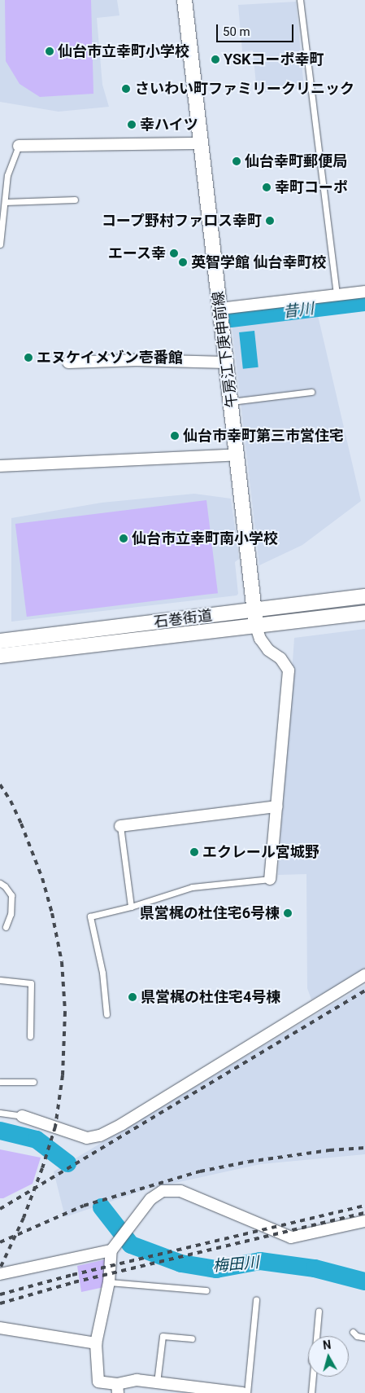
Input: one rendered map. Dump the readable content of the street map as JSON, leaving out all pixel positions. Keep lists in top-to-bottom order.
{
  "streets": {
    "street": ["午房江下庚申前線", "石巻街道"]
  },
  "crossings": [
    ["午房江下庚申前線", "石巻街道"]
  ],
  "water": ["昔川", "梅田川"],
  "places": [
    "仙台市立幸町小学校",
    "YSKコーポ幸町",
    "さいわい町ファミリークリニック",
    "幸ハイツ",
    "仙台幸町郵便局",
    "幸町コーポ",
    "コープ野村ファロス幸町",
    "エース幸",
    "英智学館 仙台幸町校",
    "エヌケイメゾン壱番館",
    "仙台市幸町第三市営住宅",
    "仙台市立幸町南小学校",
    "エクレール宮城野",
    "県営梶の杜住宅6号棟",
    "県営梶の杜住宅4号棟"
  ],
  "scale_bar": "50 m",
  "north": "top"
}
